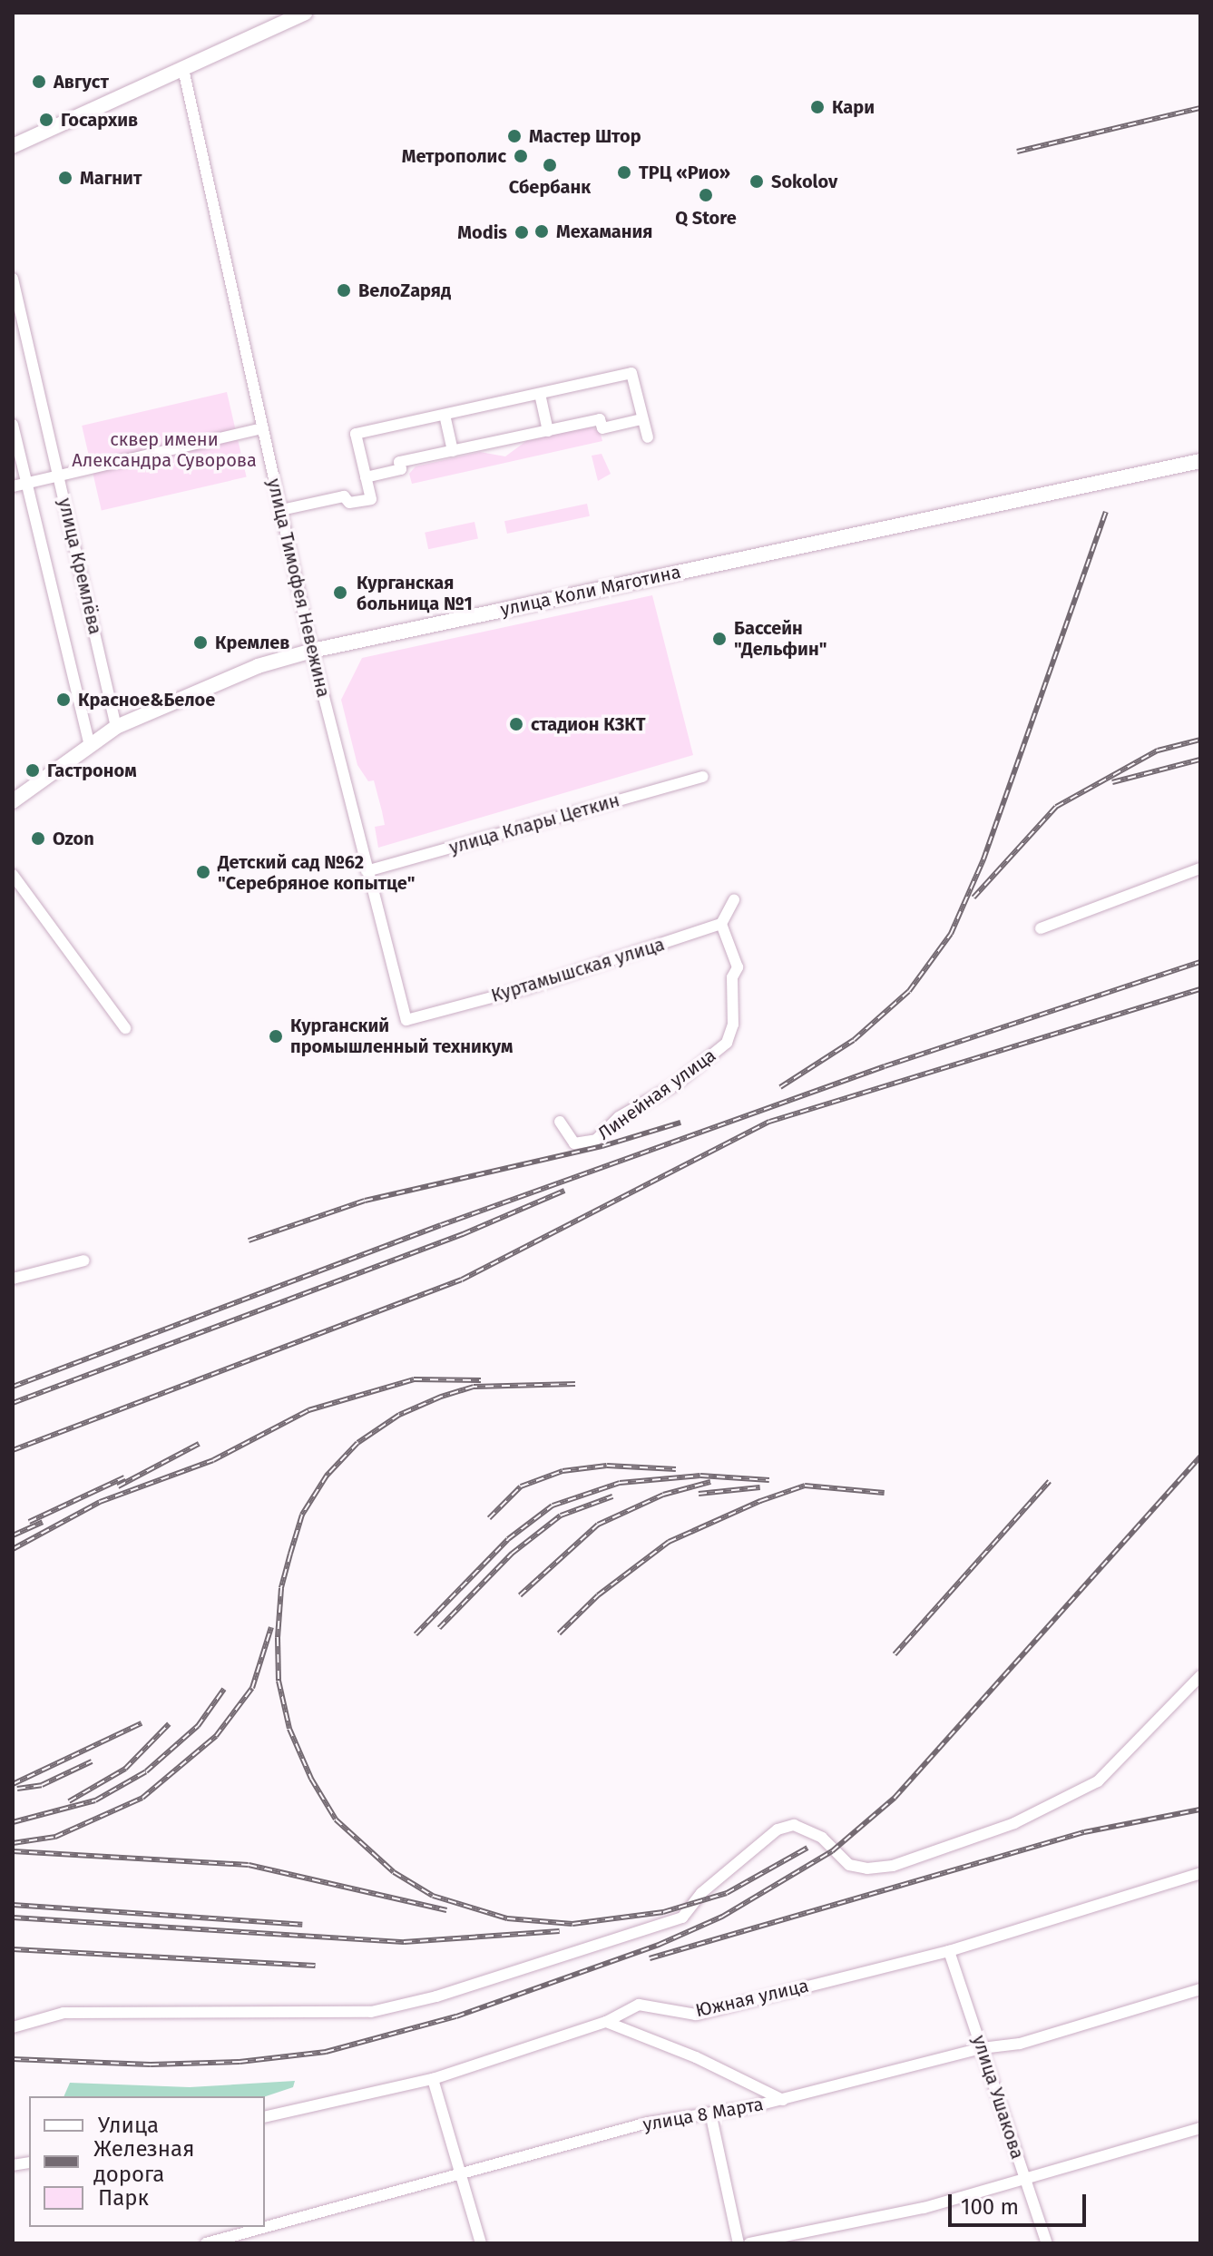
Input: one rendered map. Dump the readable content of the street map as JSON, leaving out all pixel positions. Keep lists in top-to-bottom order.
{
  "streets": {
    "main road": ["улица Коли Мяготина"],
    "street": [
      "улица Кремлёва",
      "улица Тимофея Невежина",
      "улица Клары Цеткин",
      "Куртамышская улица",
      "Линейная улица",
      "Южная улица",
      "улица Ушакова",
      "улица 8 Марта"
    ]
  },
  "crossings": [
    ["улица Кремлёва", "улица Коли Мяготина"],
    ["улица Тимофея Невежина", "улица Коли Мяготина"],
    ["улица Тимофея Невежина", "улица Клары Цеткин"],
    ["улица Тимофея Невежина", "Куртамышская улица"],
    ["Куртамышская улица", "Линейная улица"],
    ["Южная улица", "улица Ушакова"],
    ["улица Ушакова", "улица 8 Марта"]
  ],
  "parks": ["сквер имени Александра Суворова"],
  "places": [
    "Август",
    "Кари",
    "Госархив",
    "Мастер Штор",
    "Метрополис",
    "Сбербанк",
    "ТРЦ «Рио»",
    "Магнит",
    "Sokolov",
    "Q Store",
    "Мехамания",
    "Modis",
    "ВелоZаряд",
    "Курганская больница №1",
    "Бассейн \"Дельфин\"",
    "Кремлев",
    "Красное&Белое",
    "стадион КЗКТ",
    "Гастроном",
    "Ozon",
    "Детский сад №62 \"Серебряное копытце\"",
    "Курганский промышленный техникум"
  ],
  "legend": ["Улица", "Железная дорога", "Парк"],
  "scale_bar": "100 m"
}
